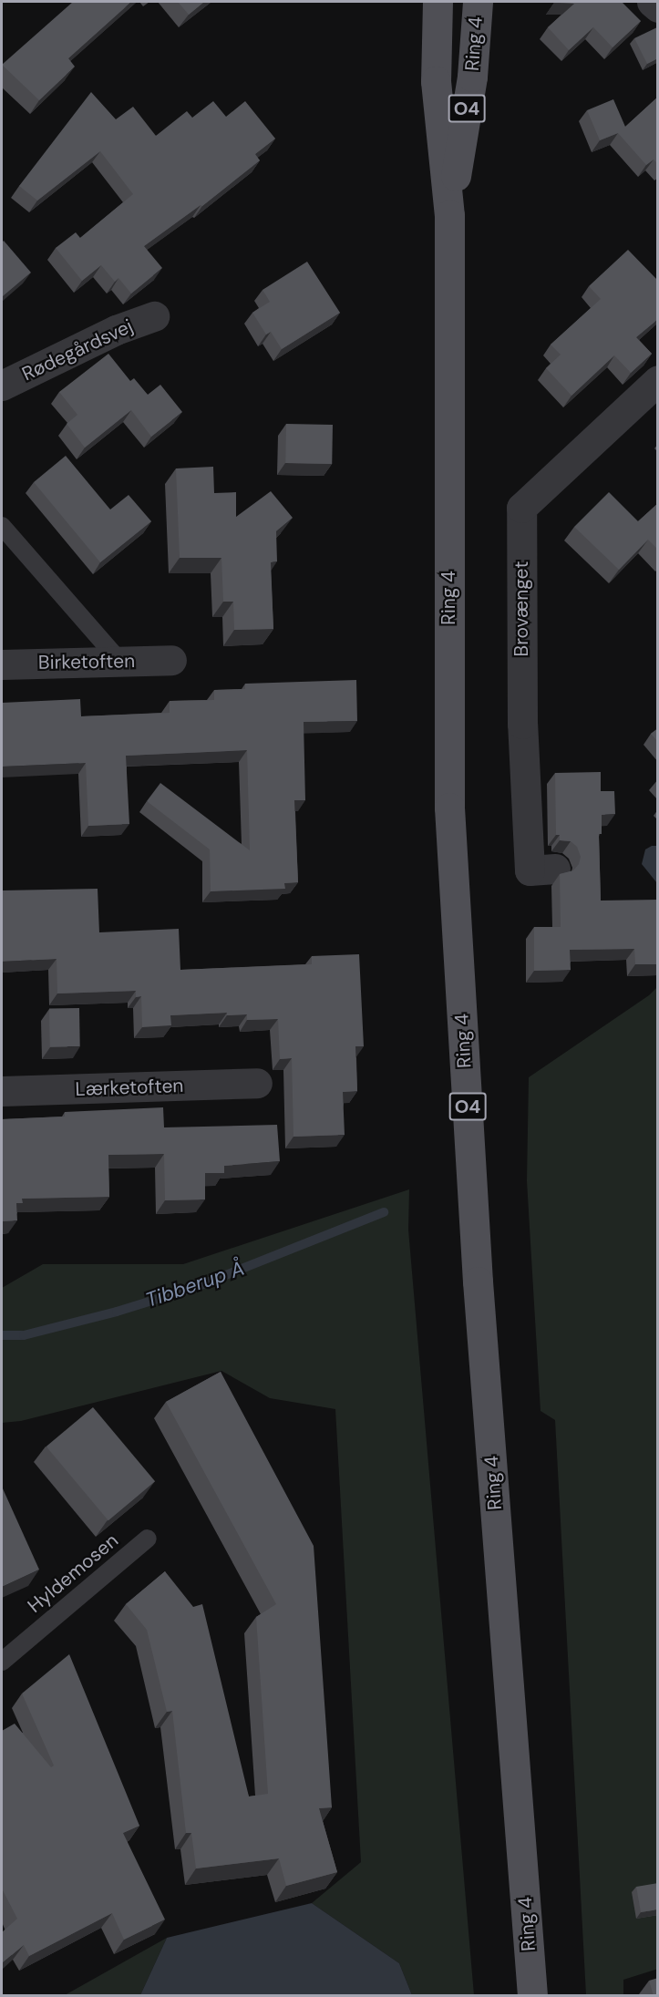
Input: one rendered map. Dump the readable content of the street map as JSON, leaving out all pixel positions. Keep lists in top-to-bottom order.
{
  "streets": {
    "main road": ["Ring 4", "O4"],
    "street": [
      "Rødegårdsvej",
      "Brovænget",
      "Birketoften",
      "Lærketoften"
    ],
    "lane": ["Hyldemosen"]
  },
  "water": ["Tibberup Å"]
}
